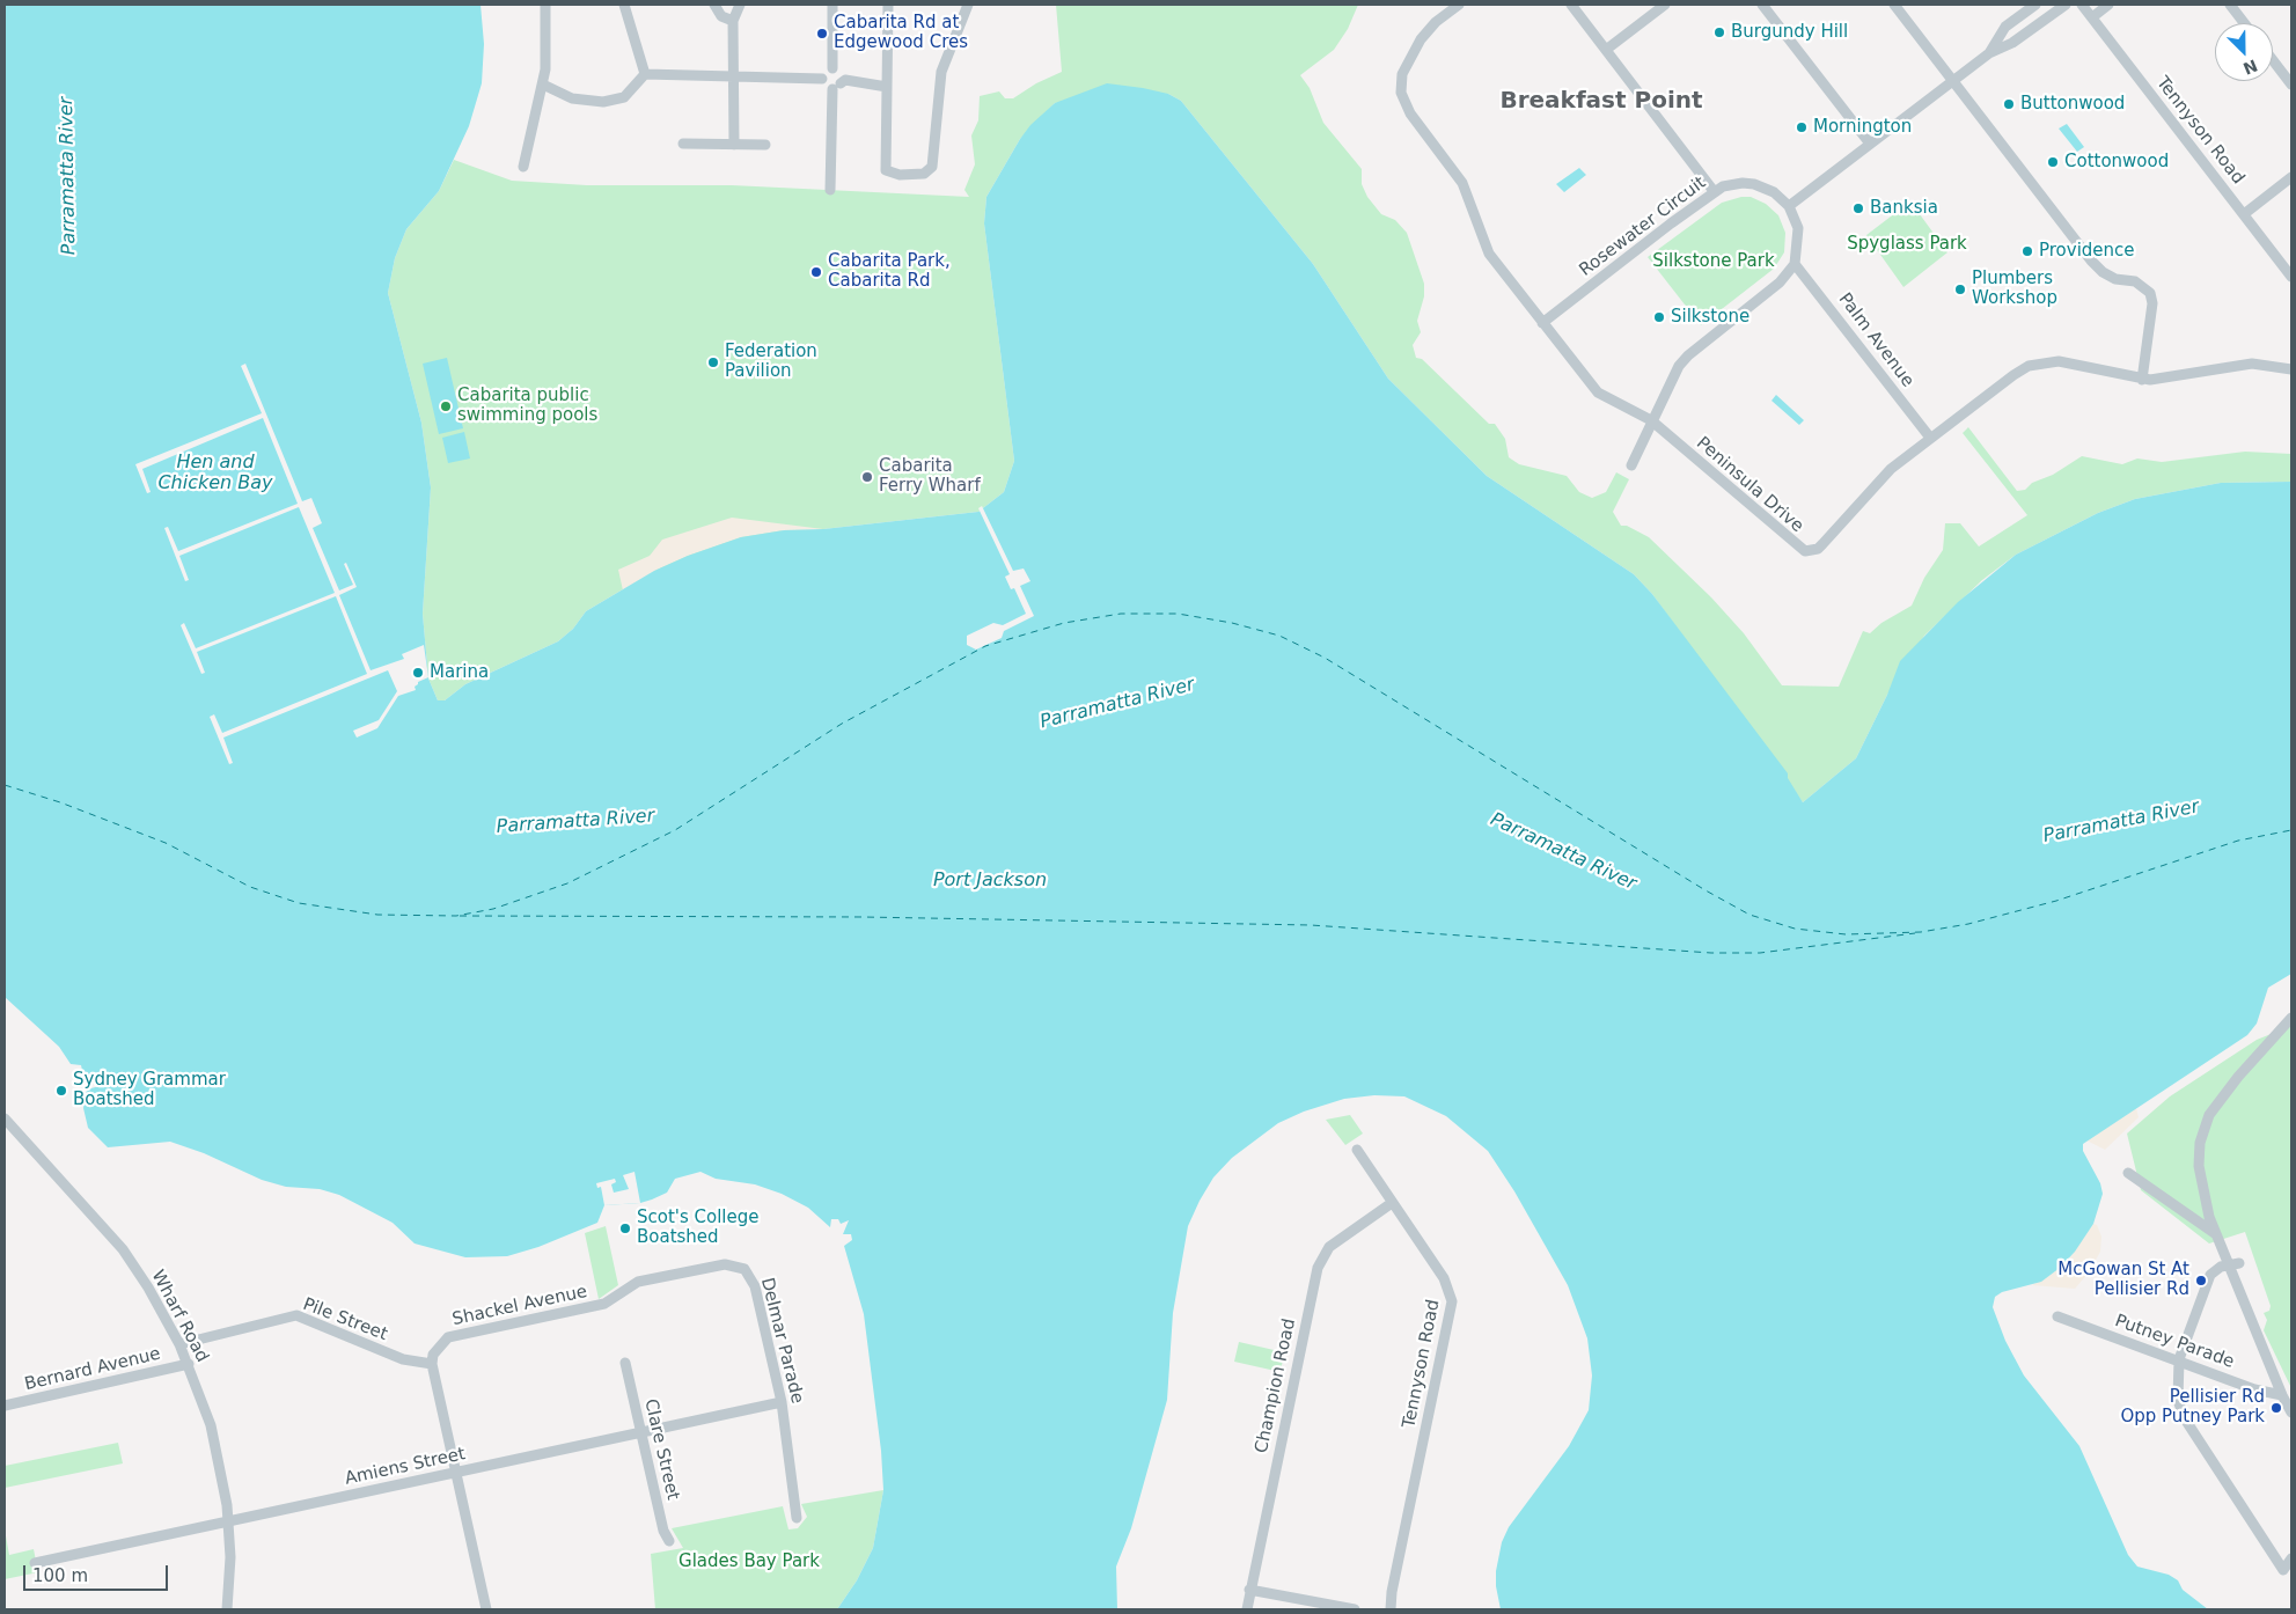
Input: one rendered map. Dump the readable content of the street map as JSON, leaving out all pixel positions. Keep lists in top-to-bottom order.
{
  "streets": {
    "street": [
      "Tennyson Road",
      "Rosewater Circuit",
      "Palm Avenue",
      "Peninsula Drive",
      "Shackel Avenue",
      "Wharf Road",
      "Pile Street",
      "Delmar Parade",
      "Putney Parade",
      "Bernard Avenue",
      "Champion Road",
      "Clare Street",
      "Amiens Street"
    ]
  },
  "crossings": [
    ["Tennyson Road", "Champion Road"],
    ["Rosewater Circuit", "Peninsula Drive"],
    ["Palm Avenue", "Peninsula Drive"],
    ["Shackel Avenue", "Pile Street"],
    ["Shackel Avenue", "Delmar Parade"],
    ["Wharf Road", "Pile Street"],
    ["Wharf Road", "Bernard Avenue"],
    ["Wharf Road", "Amiens Street"],
    ["Delmar Parade", "Amiens Street"],
    ["Clare Street", "Amiens Street"]
  ],
  "districts": ["Breakfast Point"],
  "water": ["Parramatta River", "Hen and Chicken Bay", "Port Jackson"],
  "parks": ["Spyglass Park", "Silkstone Park", "Glades Bay Park"],
  "places": [
    "Burgundy Hill",
    "Cabarita Rd at Edgewood Cres",
    "Buttonwood",
    "Mornington",
    "Cottonwood",
    "Banksia",
    "Providence",
    "Cabarita Park, Cabarita Rd",
    "Plumbers Workshop",
    "Silkstone",
    "Federation Pavilion",
    "Cabarita public swimming pools",
    "Cabarita Ferry Wharf",
    "Marina",
    "Sydney Grammar Boatshed",
    "Scot's College Boatshed",
    "McGowan St At Pellisier Rd",
    "Pellisier Rd Opp Putney Park"
  ],
  "scale_bar": "100 m",
  "north": "bottom right"
}
